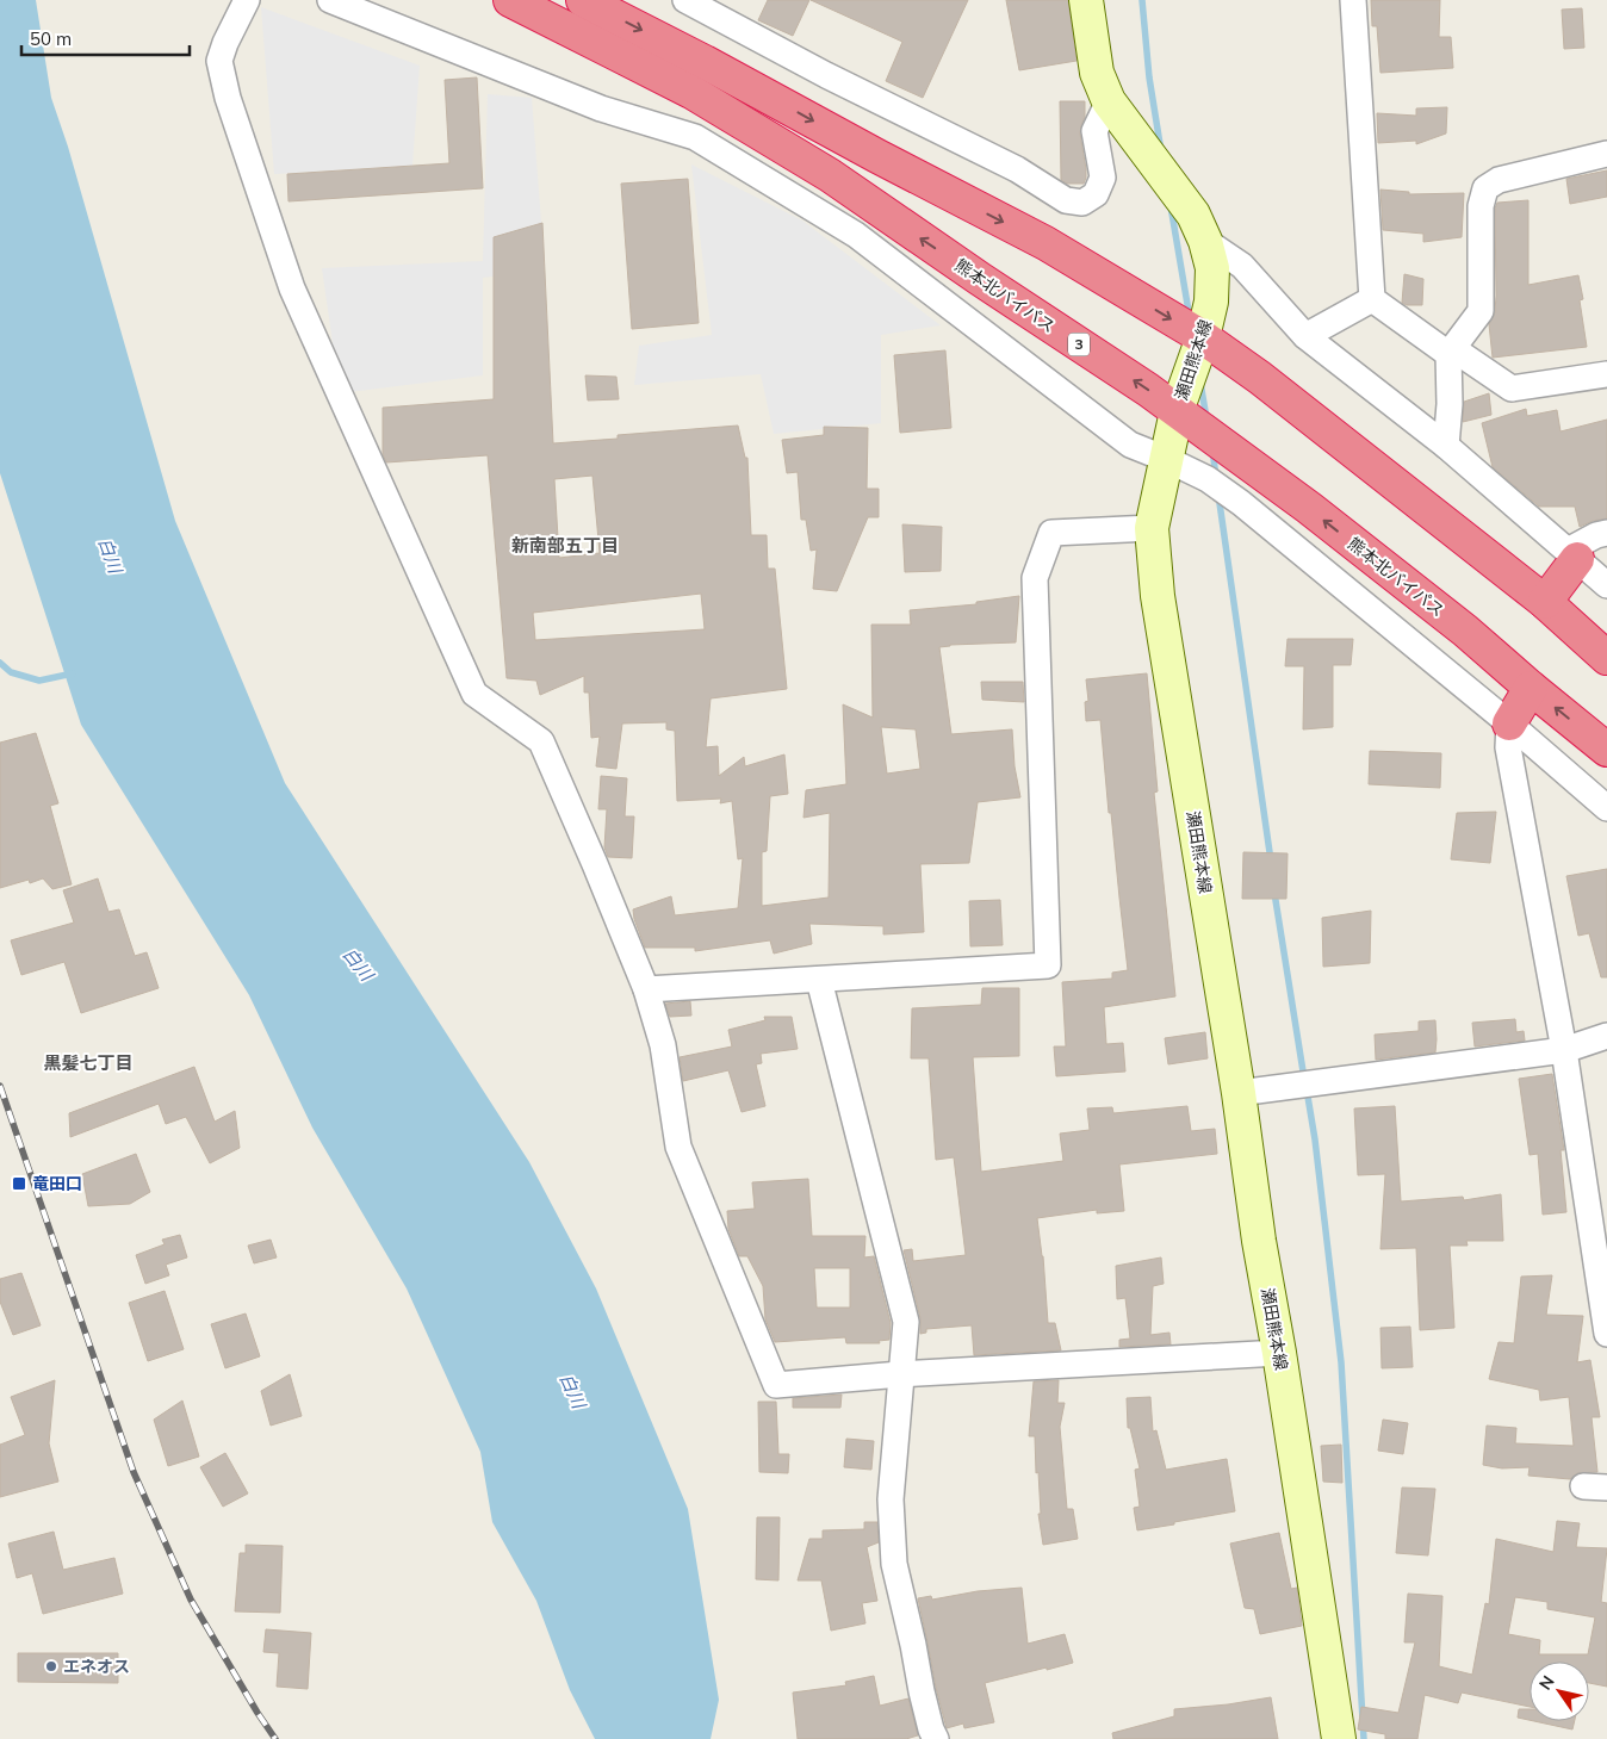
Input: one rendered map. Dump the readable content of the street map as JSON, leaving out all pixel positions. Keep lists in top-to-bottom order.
{
  "streets": {
    "highway": ["熊本北バイパス", "3"],
    "main road": ["瀬田熊本線"]
  },
  "crossings": [
    ["熊本北バイパス", "瀬田熊本線"]
  ],
  "districts": ["新南部五丁目", "黒髪七丁目"],
  "water": ["白川"],
  "places": {
    "transit": ["竜田口"],
    "other": ["エネオス"]
  },
  "scale_bar": "50 m",
  "north": "top left"
}
